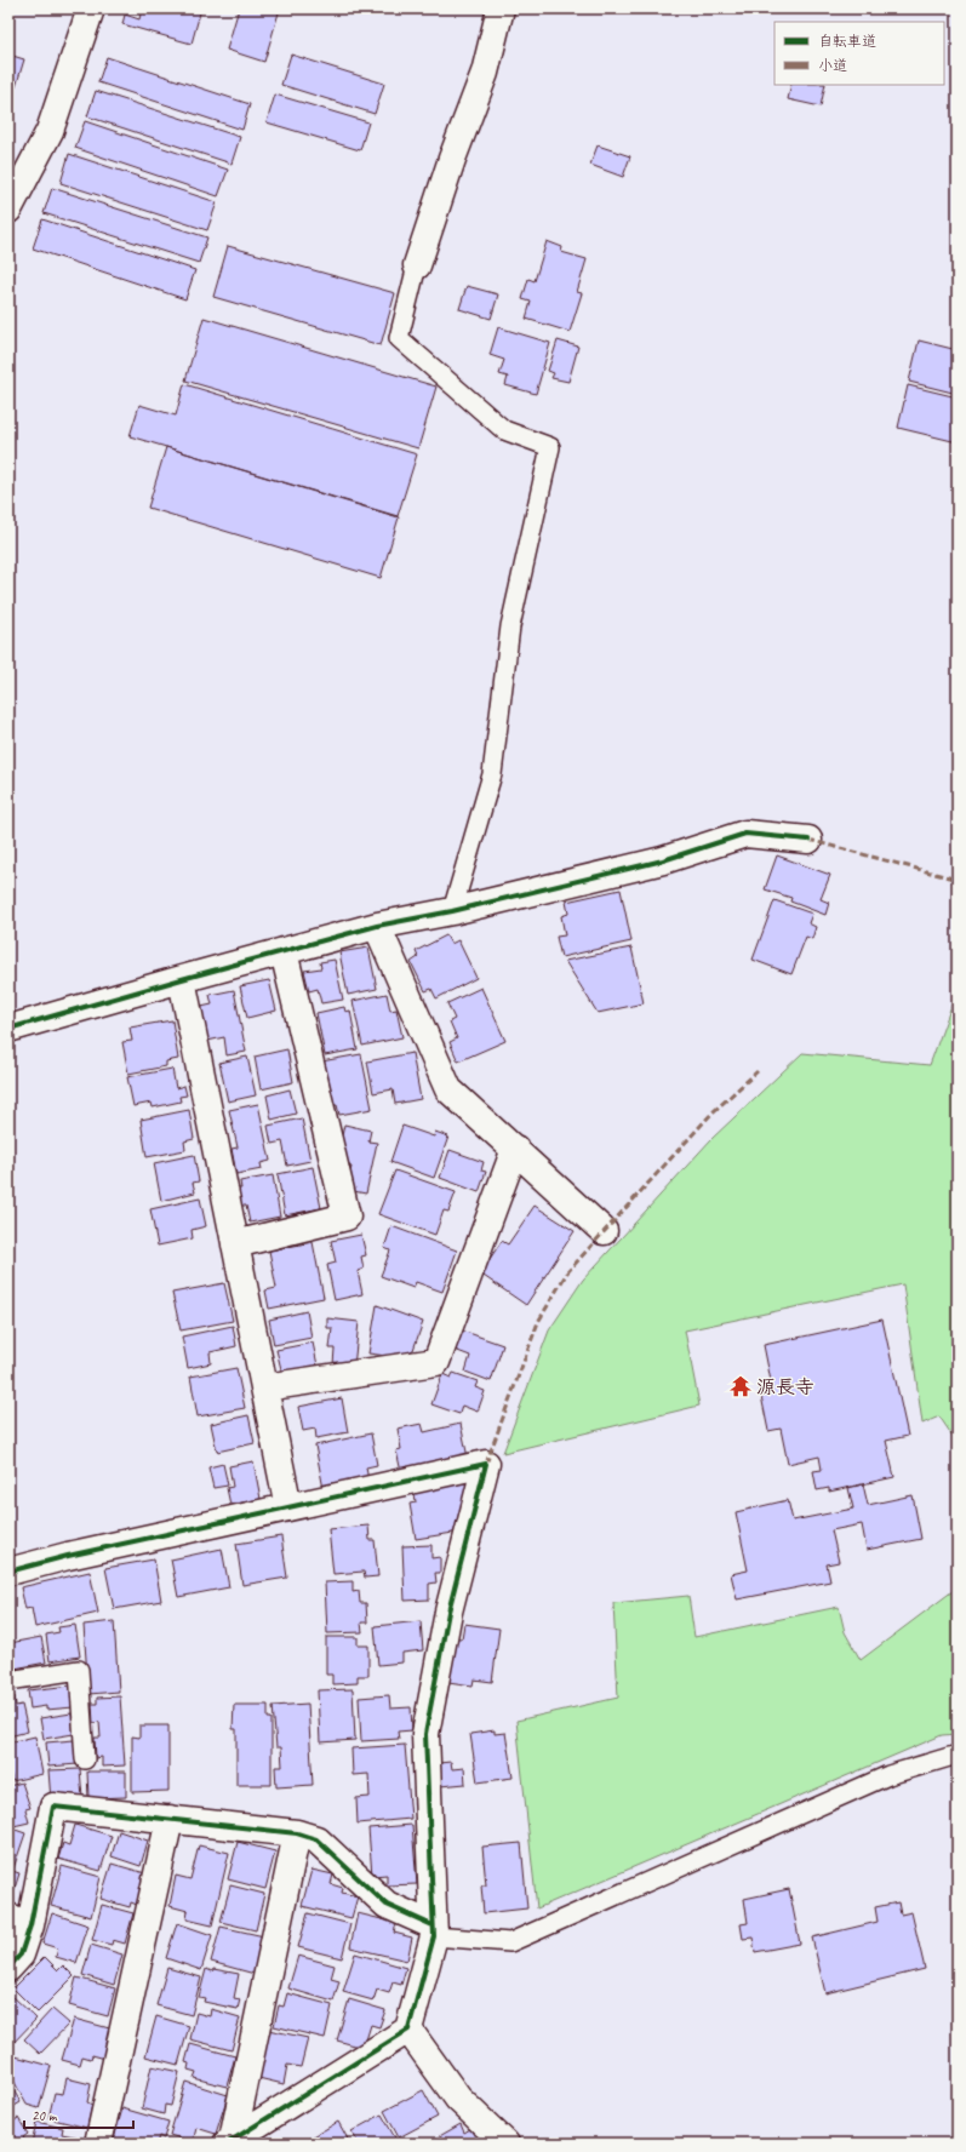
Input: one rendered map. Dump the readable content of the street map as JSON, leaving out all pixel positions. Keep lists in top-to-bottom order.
{
  "places": {
    "temple": ["源長寺"]
  },
  "legend": ["自転車道", "小道"],
  "scale_bar": "20 m"
}
